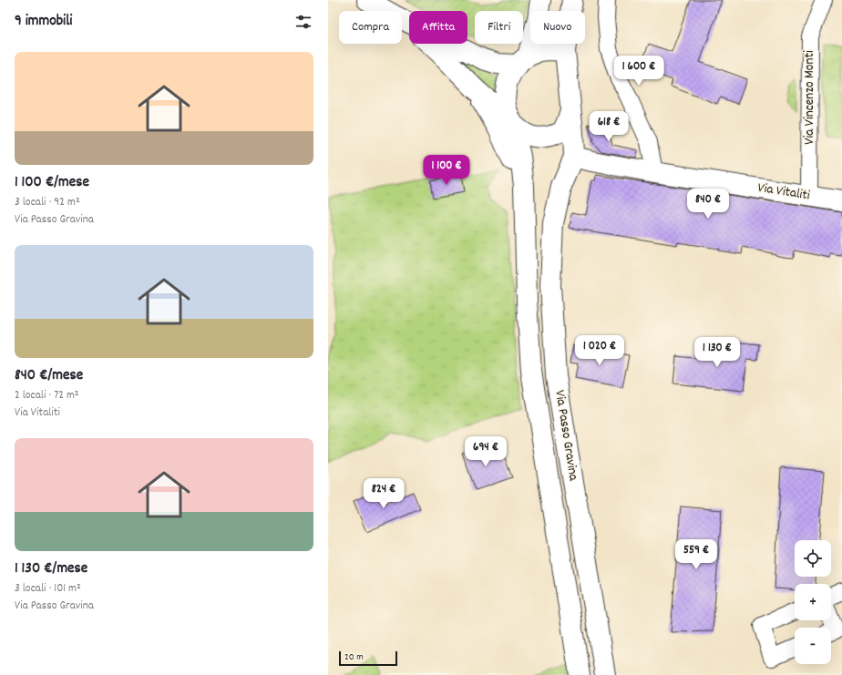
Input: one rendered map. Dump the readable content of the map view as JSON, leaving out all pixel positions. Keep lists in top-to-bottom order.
{
  "streets": {
    "main road": ["Via Vitaliti", "Via Passo Gravina"],
    "street": ["Via Vincenzo Monti"]
  },
  "crossings": [
    ["Via Vincenzo Monti", "Via Vitaliti"],
    ["Via Vitaliti", "Via Passo Gravina"]
  ],
  "scale_bar": "20 m",
  "page": {
    "heading": "9 immobili",
    "chip": [
      "Compra",
      "Affitta",
      "Filtri",
      "Nuovo"
    ],
    "list": [
      {
        "name": "1 100 €/mese",
        "note": "3 locali · 92 m² · Via Passo Gravina"
      },
      {
        "name": "840 €/mese",
        "note": "2 locali · 72 m² · Via Vitaliti"
      },
      {
        "name": "1 130 €/mese",
        "note": "3 locali · 101 m² · Via Passo Gravina"
      }
    ],
    "price": [
      "1 600 €",
      "618 €",
      "1 100 €",
      "840 €",
      "1 020 €",
      "1 130 €",
      "694 €",
      "824 €",
      "559 €"
    ],
    "map_buttons": ["+", "−"],
    "scale": "20 m"
  }
}
